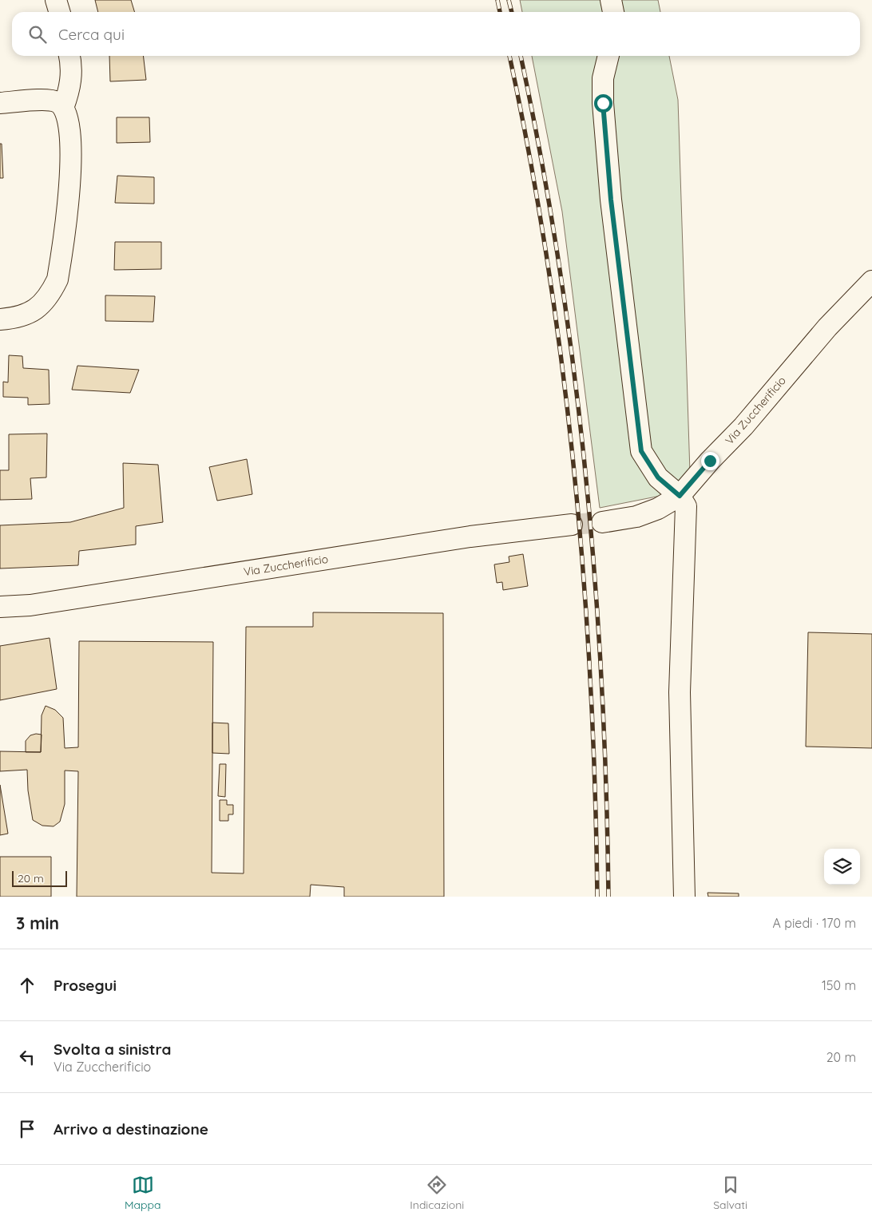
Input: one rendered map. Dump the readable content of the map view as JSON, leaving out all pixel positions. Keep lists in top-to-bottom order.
{
  "streets": {
    "street": ["Via Zuccherificio"]
  },
  "scale_bar": "20 m",
  "page": {
    "search": "Cerca qui",
    "scale": "20 m",
    "heading": ["3 min", "A piedi · 170 m"],
    "list": [
      ["Prosegui", "150 m"],
      ["Svolta a sinistra", "Via Zuccherificio", "20 m"],
      "Arrivo a destinazione"
    ],
    "nav": ["Mappa", "Indicazioni", "Salvati"]
  }
}
